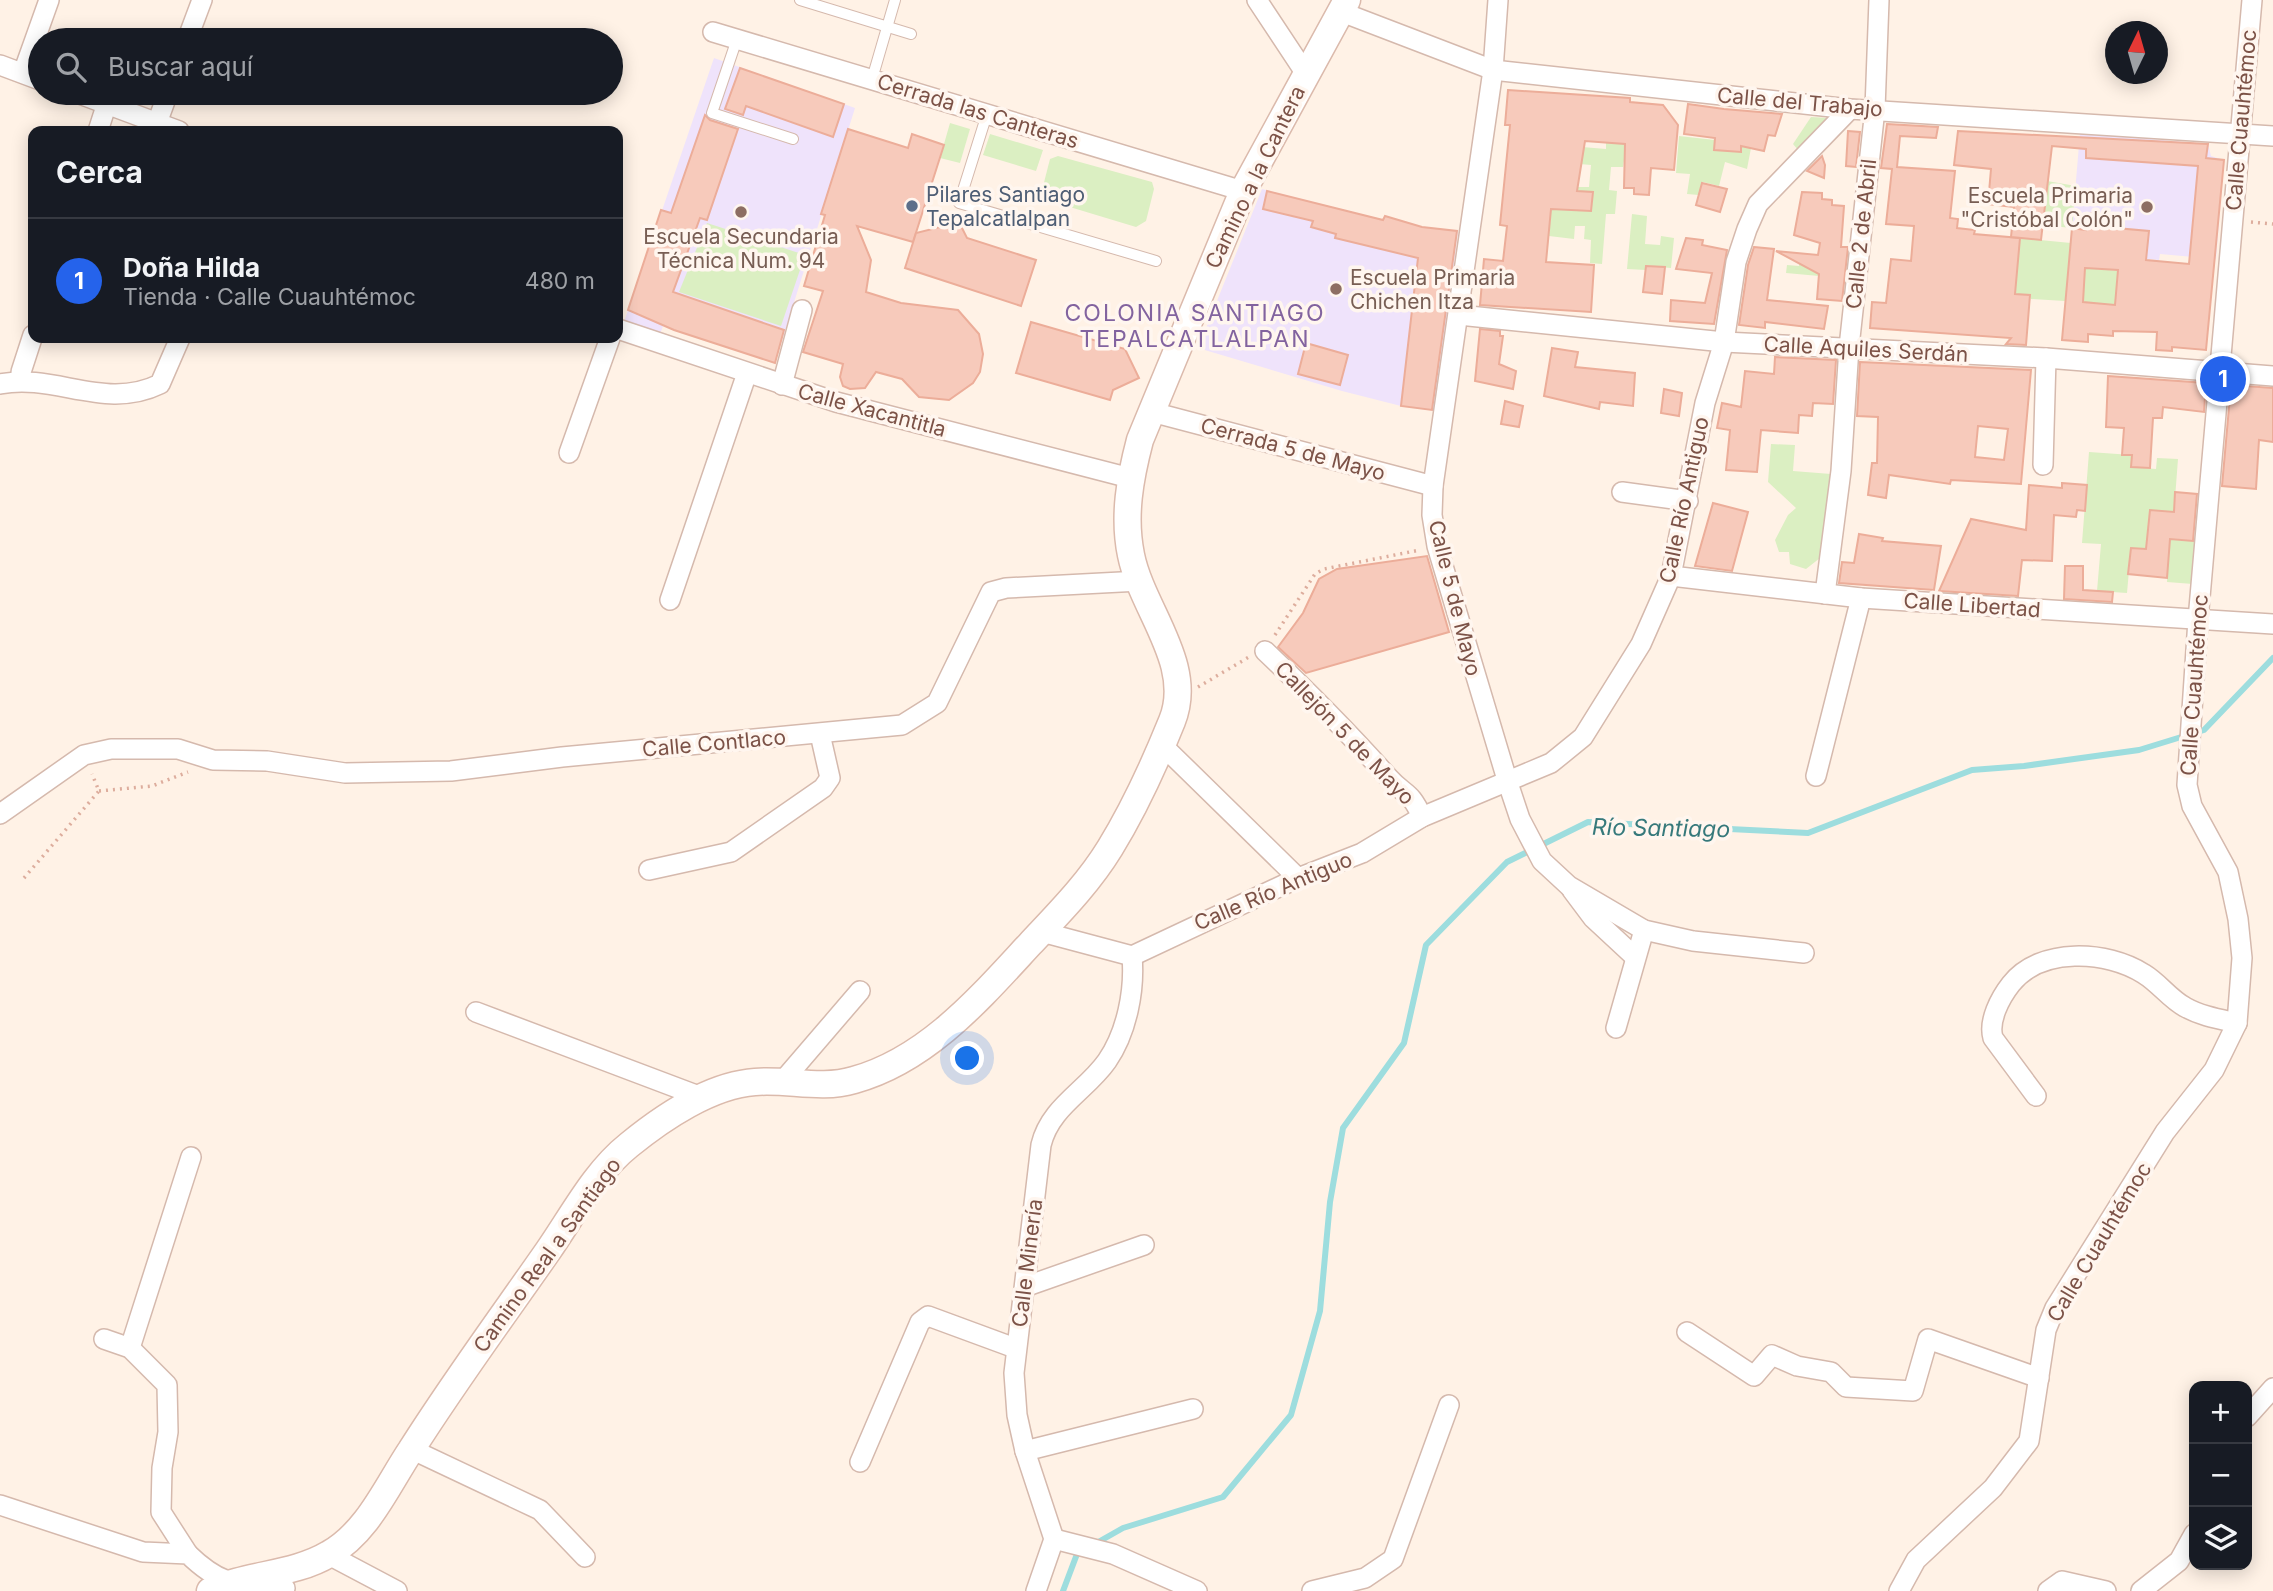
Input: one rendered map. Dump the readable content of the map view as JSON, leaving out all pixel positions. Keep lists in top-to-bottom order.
{
  "streets": {
    "street": [
      "Calle del Trabajo",
      "Cerrada las Canteras",
      "Calle Cuauhtémoc",
      "Camino a la Cantera",
      "Calle 2 de Abril",
      "Calle Aquiles Serdán",
      "Calle Xacantitla",
      "Cerrada 5 de Mayo",
      "Calle Río Antiguo",
      "Calle 5 de Mayo",
      "Calle Libertad",
      "Callejón 5 de Mayo",
      "Calle Contlaco",
      "Camino Real a Santiago",
      "Calle Minería"
    ]
  },
  "crossings": [
    ["Calle del Trabajo", "Calle Cuauhtémoc"],
    ["Calle del Trabajo", "Camino a la Cantera"],
    ["Calle del Trabajo", "Calle 2 de Abril"],
    ["Calle del Trabajo", "Calle Río Antiguo"],
    ["Calle del Trabajo", "Calle 5 de Mayo"],
    ["Cerrada las Canteras", "Camino a la Cantera"],
    ["Calle Cuauhtémoc", "Calle Aquiles Serdán"],
    ["Calle Cuauhtémoc", "Calle Libertad"],
    ["Camino a la Cantera", "Calle Xacantitla"],
    ["Camino a la Cantera", "Cerrada 5 de Mayo"],
    ["Camino a la Cantera", "Callejón 5 de Mayo"],
    ["Camino a la Cantera", "Calle Contlaco"],
    ["Calle 2 de Abril", "Calle Aquiles Serdán"],
    ["Calle 2 de Abril", "Calle Libertad"],
    ["Calle Aquiles Serdán", "Calle Río Antiguo"],
    ["Calle Aquiles Serdán", "Calle 5 de Mayo"],
    ["Cerrada 5 de Mayo", "Calle 5 de Mayo"],
    ["Calle Río Antiguo", "Calle 5 de Mayo"],
    ["Calle Río Antiguo", "Calle Libertad"],
    ["Calle Río Antiguo", "Callejón 5 de Mayo"],
    ["Calle Río Antiguo", "Calle Minería"],
    ["Calle 5 de Mayo", "Callejón 5 de Mayo"]
  ],
  "districts": ["COLONIA SANTIAGO TEPALCATLALPAN"],
  "water": ["Río Santiago"],
  "places": [
    "Pilares Santiago Tepalcatlalpan",
    "Escuela Primaria \"Cristóbal Colón\"",
    "Escuela Secundaria Técnica Num. 94",
    "Escuela Primaria Chichen Itza"
  ],
  "north": "top",
  "page": {
    "search": "Buscar aquí",
    "heading": "Cerca",
    "list": [
      {
        "mark": "1",
        "name": "Doña Hilda",
        "note": "Tienda · Calle Cuauhtémoc",
        "value": "480 m"
      }
    ],
    "pins": "1",
    "map_buttons": ["+", "−"]
  }
}
